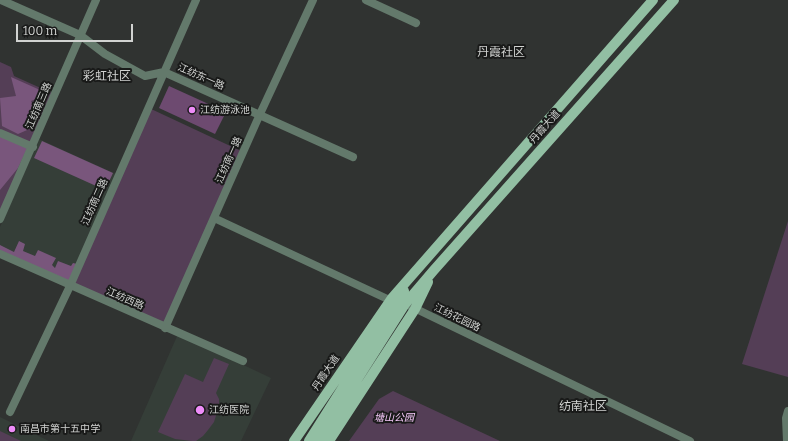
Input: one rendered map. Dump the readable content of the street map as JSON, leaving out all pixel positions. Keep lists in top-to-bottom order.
{
  "streets": {
    "main road": ["丹霞大道"],
    "street": [
      "江纺东一路",
      "江纺南三路",
      "江纺南一路",
      "江纺南二路",
      "江纺西路",
      "江纺花园路"
    ]
  },
  "crossings": [
    ["江纺东一路", "江纺南三路"],
    ["江纺东一路", "江纺南一路"],
    ["江纺东一路", "江纺南二路"],
    ["丹霞大道", "江纺花园路"],
    ["江纺南一路", "江纺西路"],
    ["江纺南一路", "江纺花园路"],
    ["江纺南二路", "江纺西路"]
  ],
  "districts": ["丹霞社区", "彩虹社区", "纺南社区"],
  "parks": ["塘山公园"],
  "places": ["江纺游泳池", "江纺医院", "南昌市第十五中学"],
  "scale_bar": "100 m"
}
